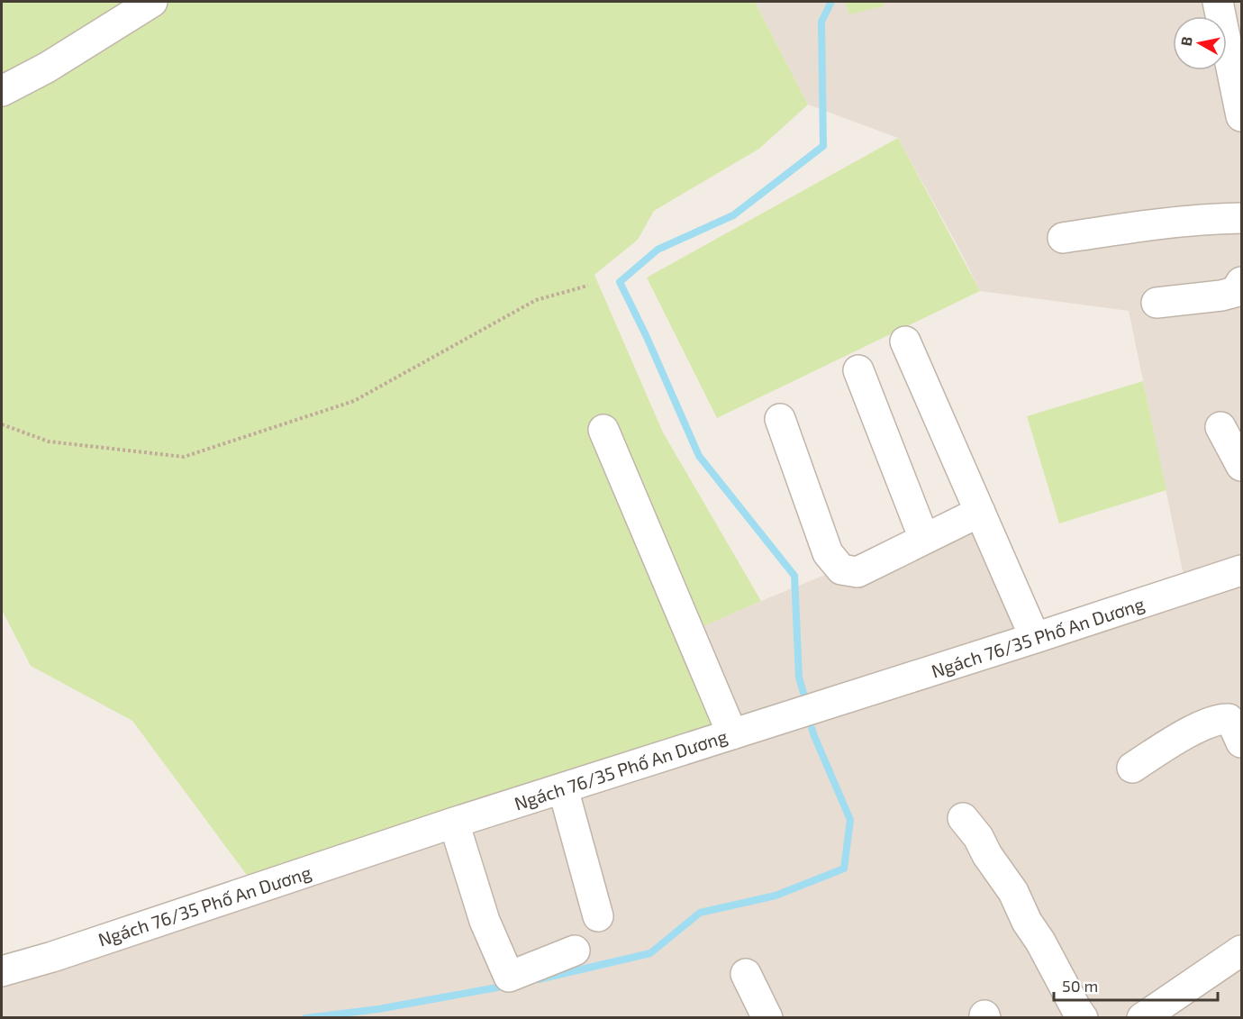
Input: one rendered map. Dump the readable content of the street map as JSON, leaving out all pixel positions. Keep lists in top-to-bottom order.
{
  "streets": {
    "street": ["Ngách 76/35 Phố An Dương"]
  },
  "scale_bar": "50 m",
  "north": "left"
}
